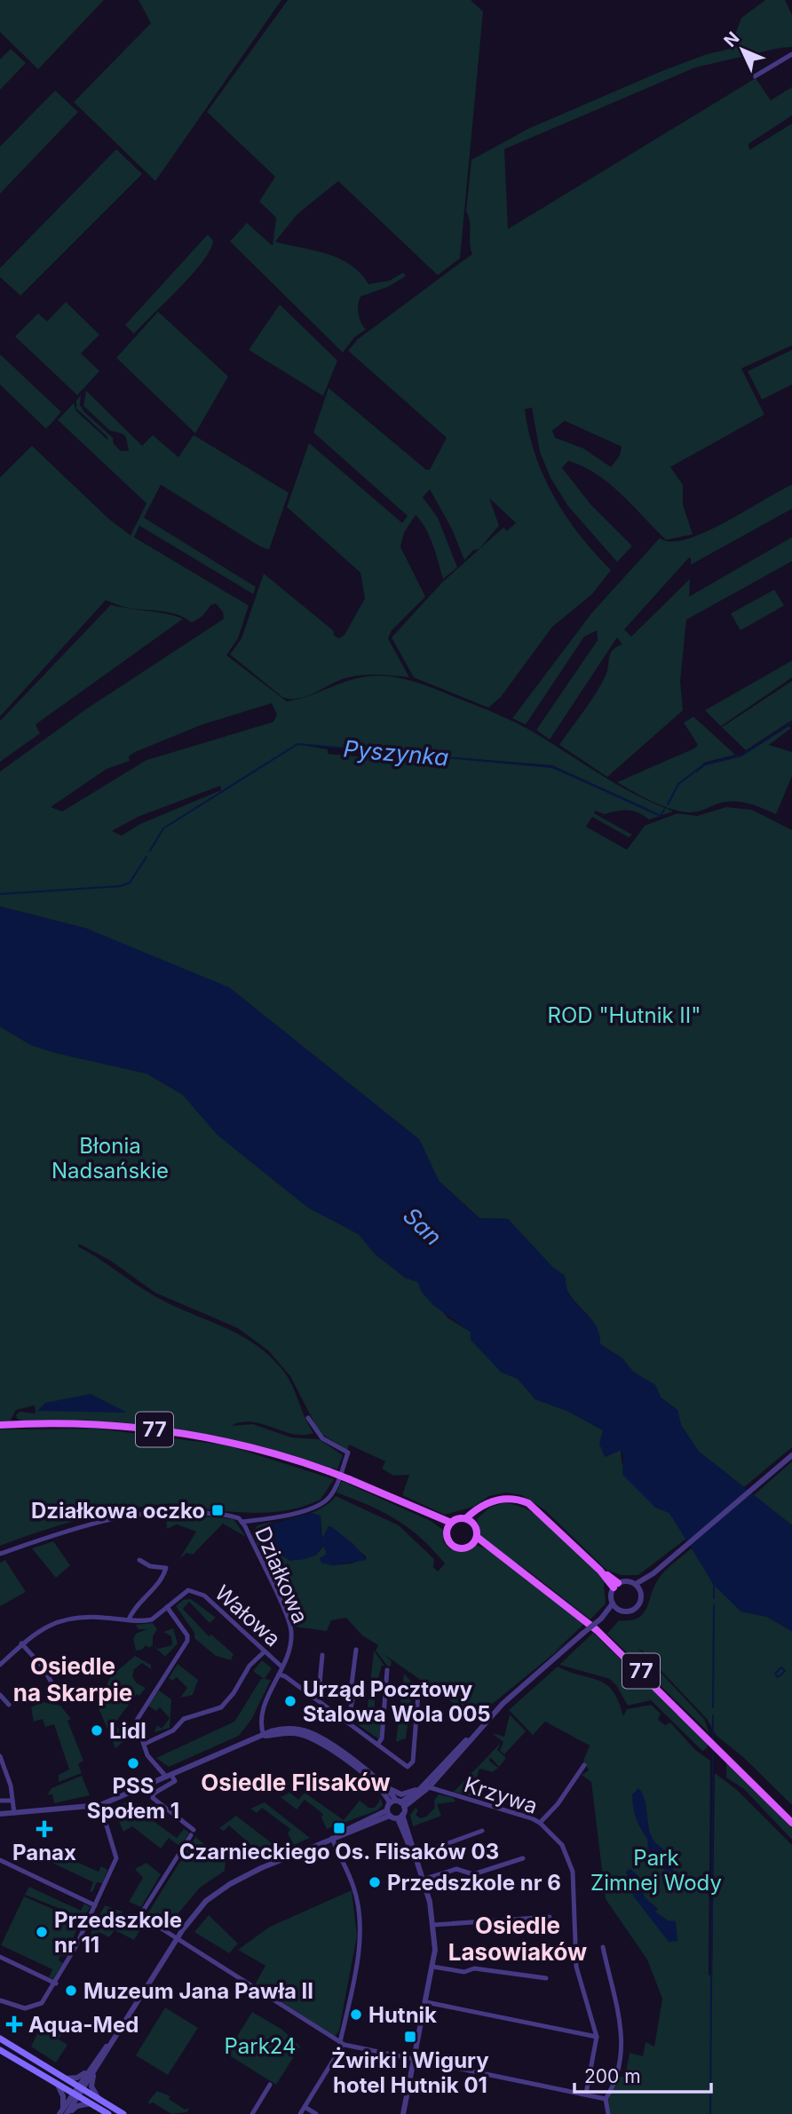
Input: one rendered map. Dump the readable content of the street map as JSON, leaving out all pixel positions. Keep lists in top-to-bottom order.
{
  "streets": {
    "main road": ["77"],
    "street": ["Działkowa", "Wałowa", "Krzywa"]
  },
  "crossings": [
    ["Działkowa", "Wałowa"]
  ],
  "districts": ["Osiedle na Skarpie", "Osiedle Flisaków", "Osiedle Lasowiaków"],
  "water": ["Pyszynka", "San"],
  "parks": [
    "ROD \"Hutnik II\"",
    "Błonia Nadsańskie",
    "Park Zimnej Wody",
    "Park24"
  ],
  "places": {
    "transit": ["Działkowa oczko", "Czarnieckiego Os. Flisaków 03", "Żwirki i Wigury hotel Hutnik 01"],
    "other": [
      "Urząd Pocztowy Stalowa Wola 005",
      "Lidl",
      "PSS Społem 1",
      "Przedszkole nr 6",
      "Przedszkole nr 11",
      "Muzeum Jana Pawła II",
      "Hutnik"
    ],
    "health": ["Panax", "Aqua-Med"]
  },
  "scale_bar": "200 m",
  "north": "top left"
}
